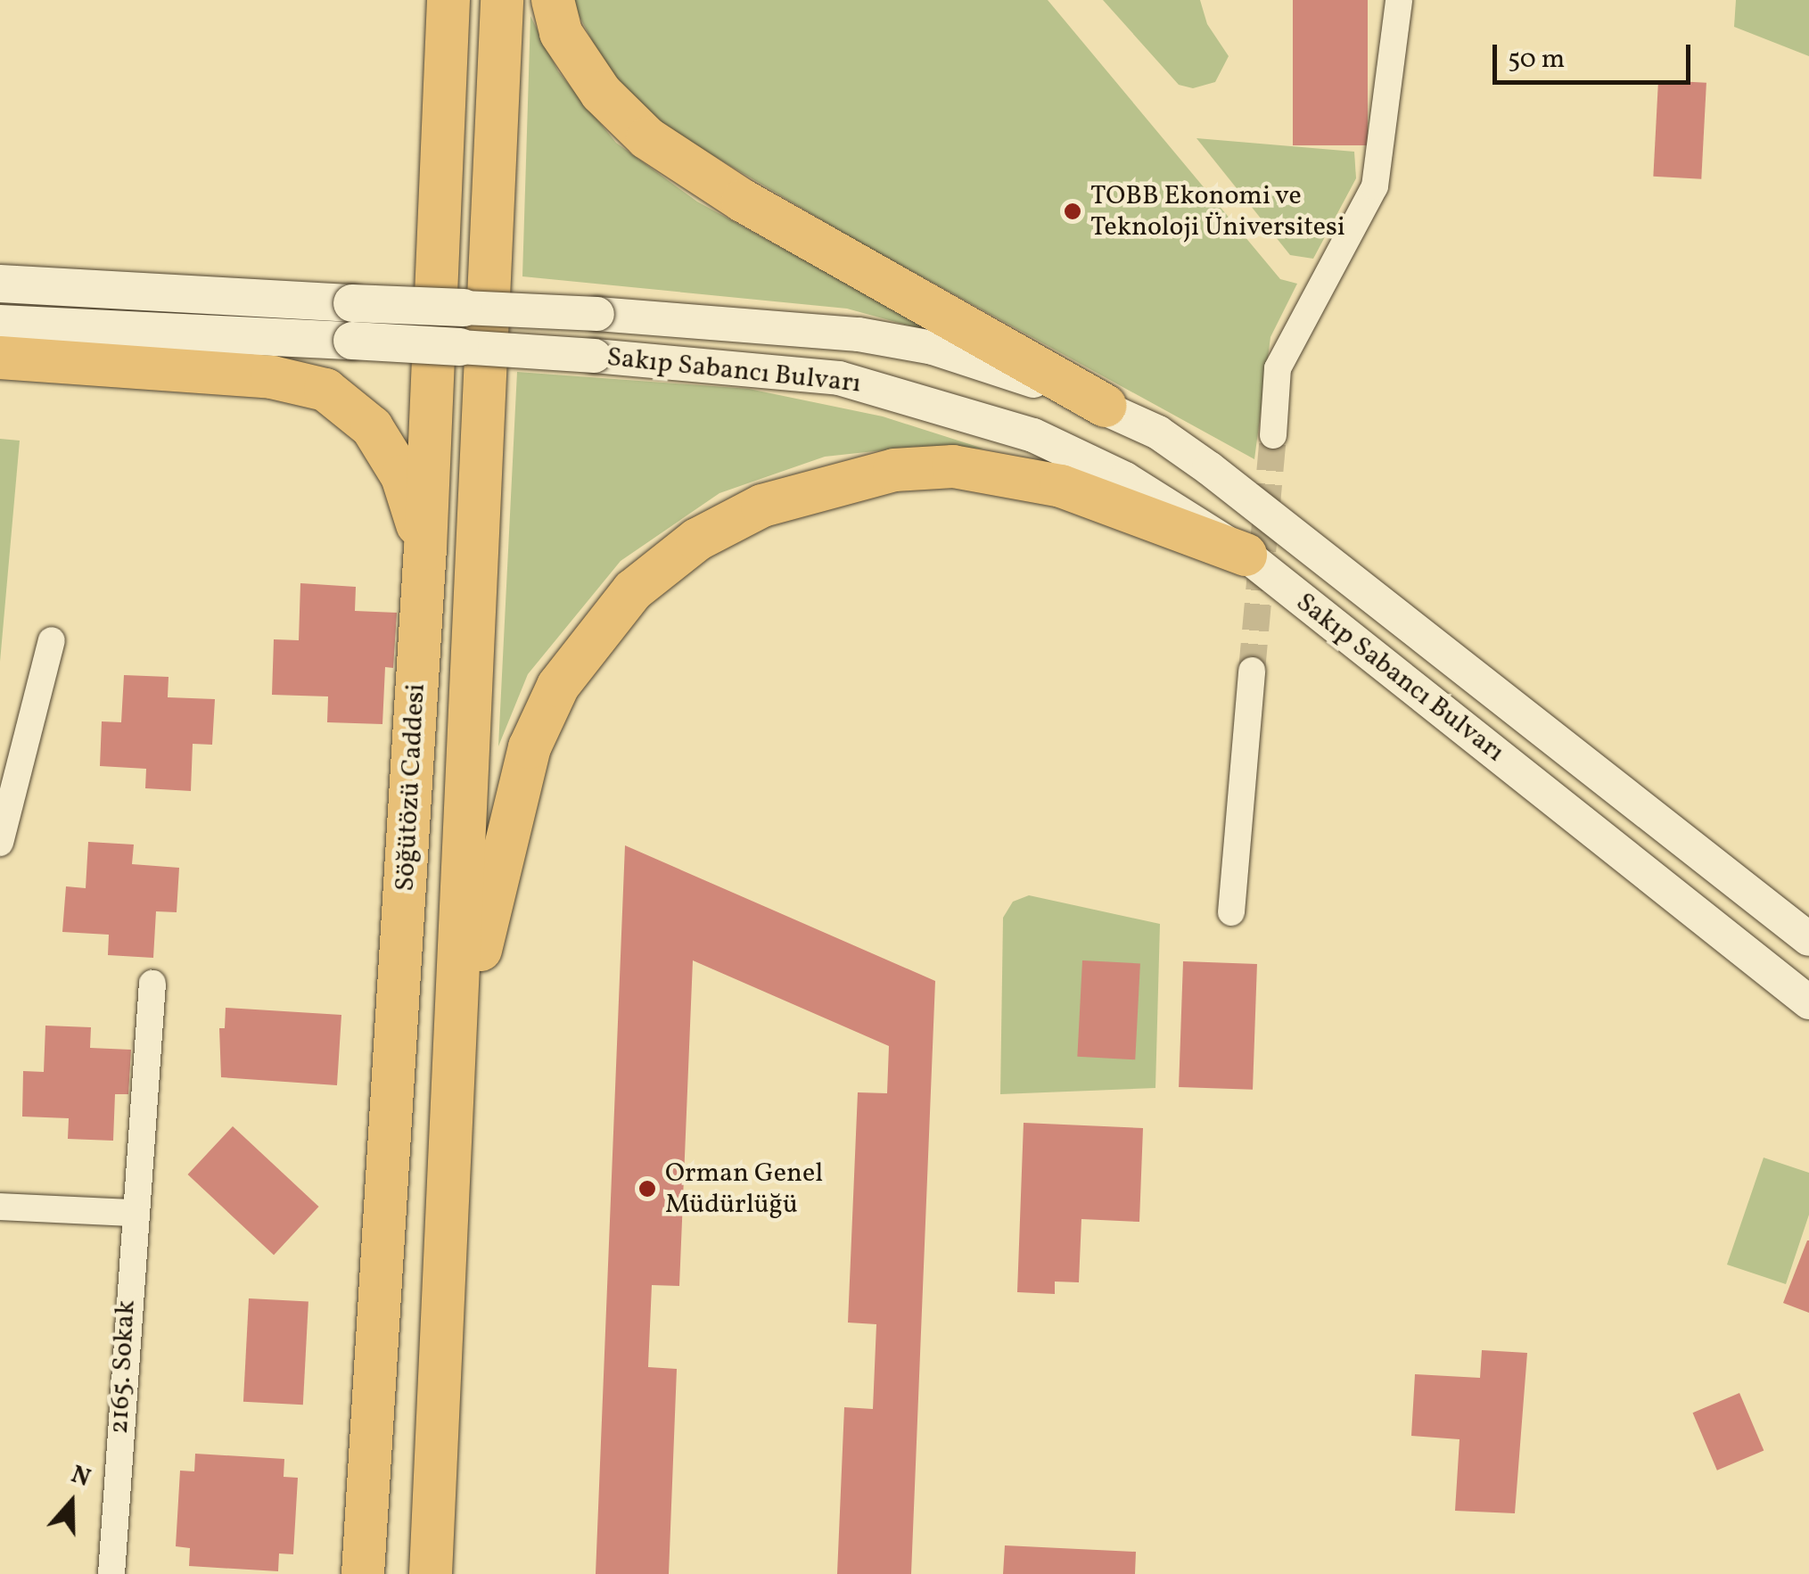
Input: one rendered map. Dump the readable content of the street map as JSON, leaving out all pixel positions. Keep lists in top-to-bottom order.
{
  "streets": {
    "main road": ["Sakıp Sabancı Bulvarı", "Söğütözü Caddesi"],
    "street": ["2165. Sokak"]
  },
  "places": ["TOBB Ekonomi ve Teknoloji Üniversitesi", "Orman Genel Müdürlüğü"],
  "scale_bar": "50 m",
  "north": "top"
}
